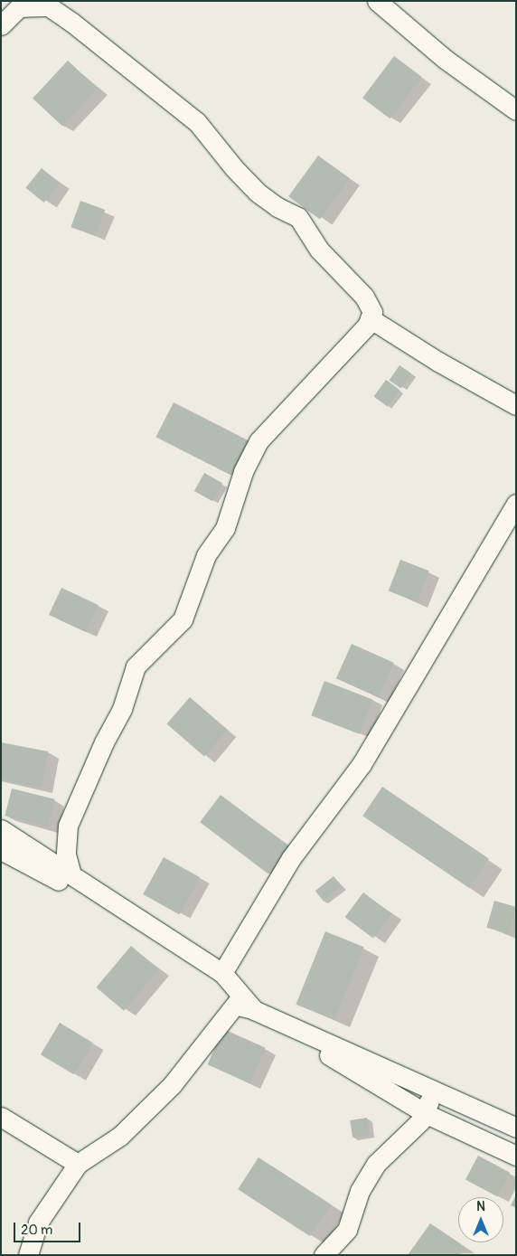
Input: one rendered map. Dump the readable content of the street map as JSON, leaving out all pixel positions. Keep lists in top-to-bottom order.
{
  "scale_bar": "20 m",
  "north": "top"
}
